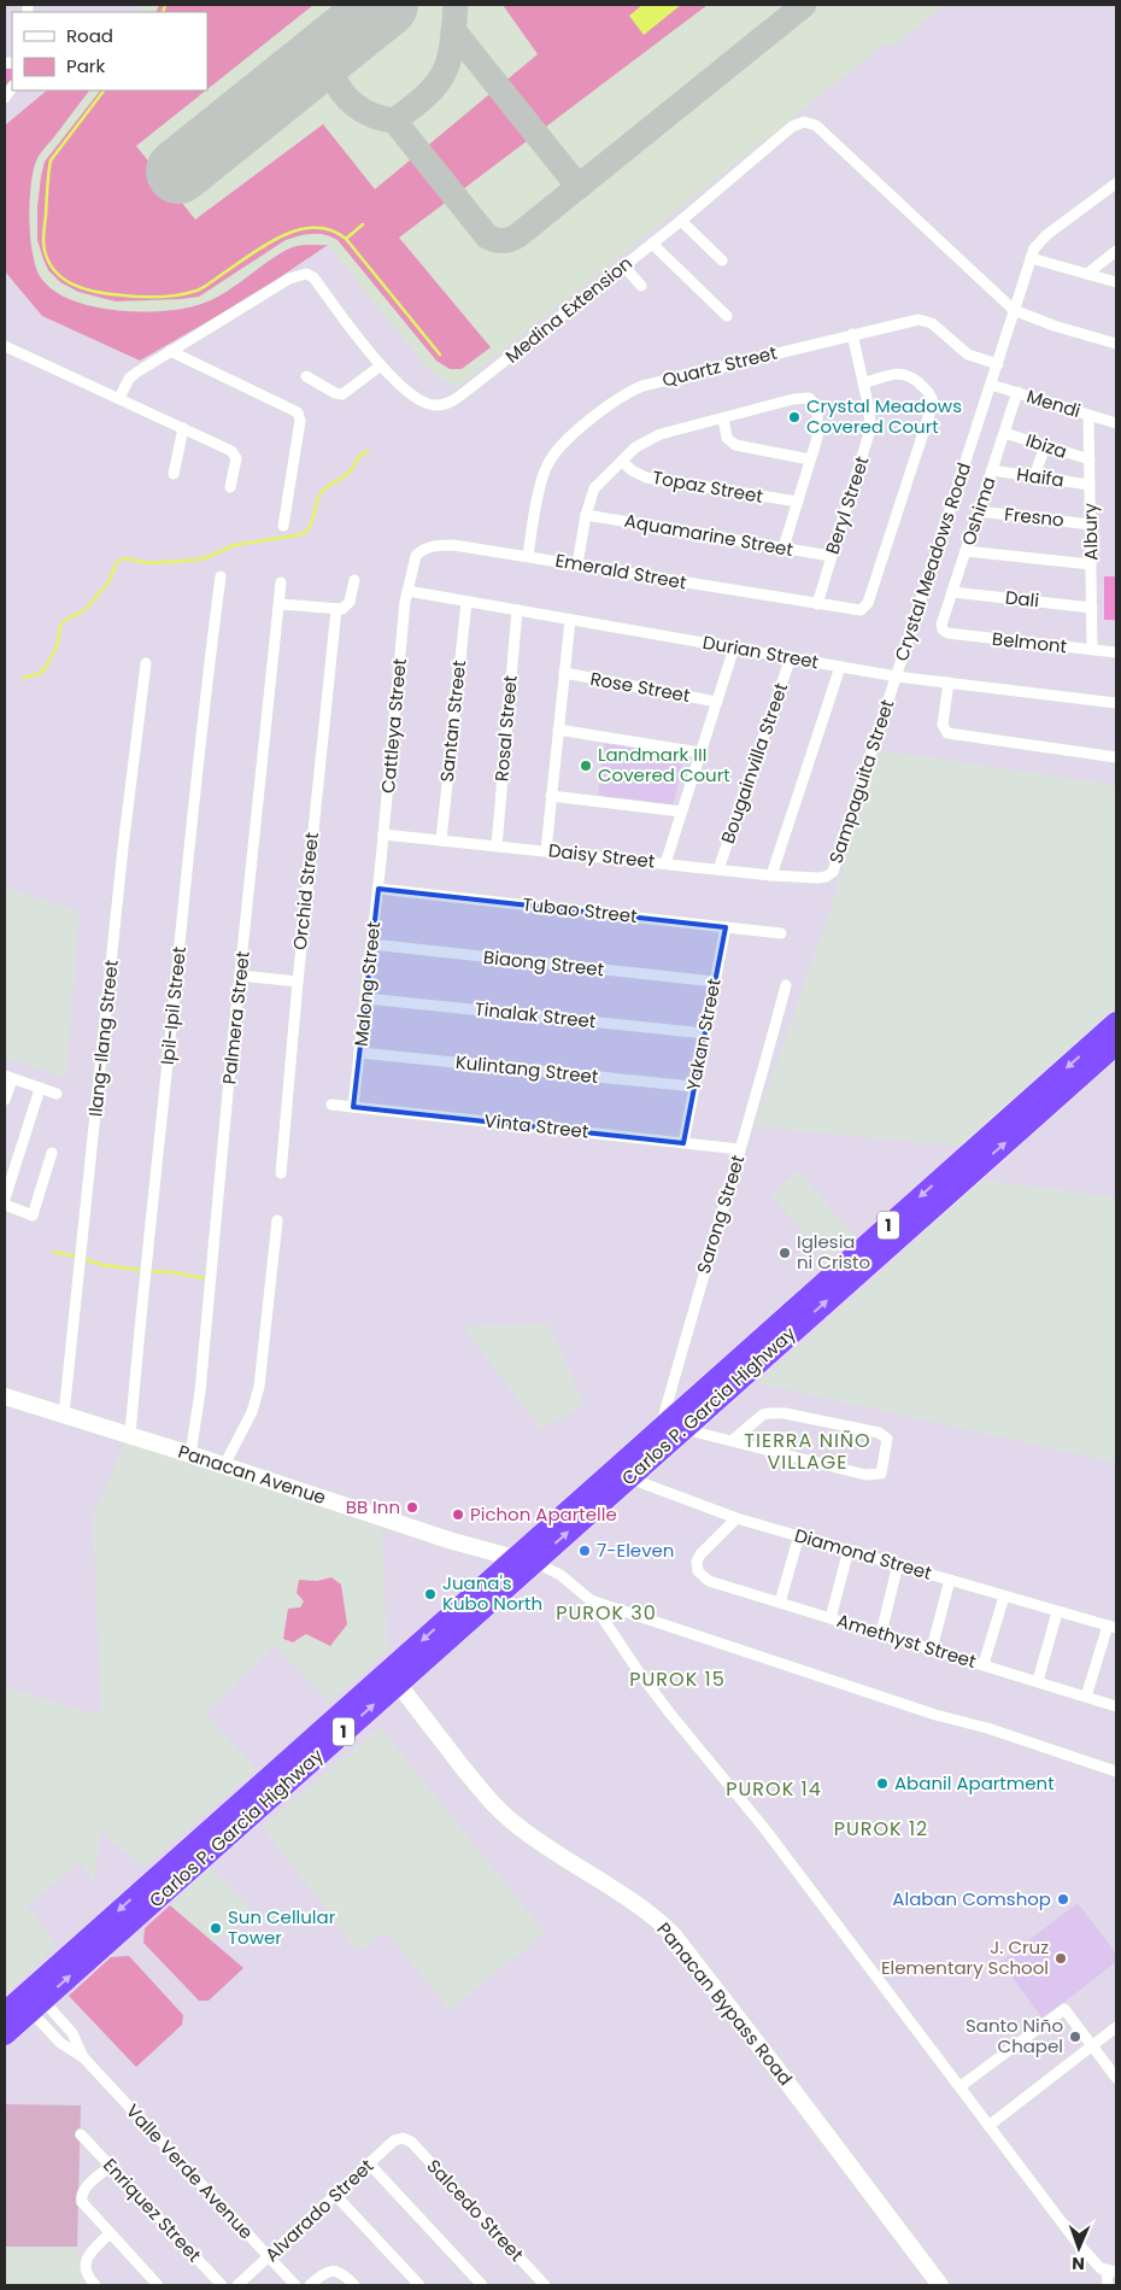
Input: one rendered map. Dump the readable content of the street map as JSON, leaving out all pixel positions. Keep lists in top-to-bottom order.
{
  "streets": {
    "highway": ["1", "Carlos P. Garcia Highway"],
    "main road": ["Panacan Avenue", "Panacan Bypass Road"],
    "street": [
      "Medina Extension",
      "Quartz Street",
      "Mendi",
      "Ibiza",
      "Haifa",
      "Topaz Street",
      "Beryl Street",
      "Oshima",
      "Fresno",
      "Albury",
      "Aquamarine Street",
      "Crystal Meadows Road",
      "Emerald Street",
      "Dali",
      "Belmont",
      "Durian Street",
      "Rose Street",
      "Santan Street",
      "Cattleya Street",
      "Rosal Street",
      "Bougainvilla Street",
      "Sampaguita Street",
      "Daisy Street",
      "Orchid Street",
      "Tubao Street",
      "Biaong Street",
      "Malong Street",
      "Ipil-Ipil Street",
      "Tinalak Street",
      "Palmera Street",
      "Yakan Street",
      "Ilang-Ilang Street",
      "Kulintang Street",
      "Vinta Street",
      "Sarong Street",
      "Diamond Street",
      "Amethyst Street",
      "Valle Verde Avenue",
      "Enriquez Street",
      "Alvarado Street",
      "Salcedo Street"
    ]
  },
  "crossings": [
    ["Medina Extension", "Crystal Meadows Road"],
    ["Quartz Street", "Beryl Street"],
    ["Quartz Street", "Crystal Meadows Road"],
    ["Quartz Street", "Emerald Street"],
    ["Mendi", "Oshima"],
    ["Mendi", "Albury"],
    ["Mendi", "Crystal Meadows Road"],
    ["Ibiza", "Oshima"],
    ["Ibiza", "Albury"],
    ["Haifa", "Oshima"],
    ["Haifa", "Albury"],
    ["Beryl Street", "Aquamarine Street"],
    ["Beryl Street", "Emerald Street"],
    ["Oshima", "Fresno"],
    ["Oshima", "Dali"],
    ["Oshima", "Belmont"],
    ["Fresno", "Albury"],
    ["Albury", "Dali"],
    ["Albury", "Belmont"],
    ["Crystal Meadows Road", "Durian Street"],
    ["Crystal Meadows Road", "Sampaguita Street"],
    ["Emerald Street", "Durian Street"],
    ["Emerald Street", "Cattleya Street"],
    ["Durian Street", "Santan Street"],
    ["Durian Street", "Cattleya Street"],
    ["Durian Street", "Rosal Street"],
    ["Durian Street", "Bougainvilla Street"],
    ["Durian Street", "Sampaguita Street"],
    ["Santan Street", "Daisy Street"],
    ["Cattleya Street", "Daisy Street"],
    ["Cattleya Street", "Malong Street"],
    ["Rosal Street", "Daisy Street"],
    ["Bougainvilla Street", "Daisy Street"],
    ["Sampaguita Street", "Daisy Street"],
    ["Tubao Street", "Malong Street"],
    ["Tubao Street", "Yakan Street"],
    ["Biaong Street", "Malong Street"],
    ["Biaong Street", "Yakan Street"],
    ["Malong Street", "Tinalak Street"],
    ["Malong Street", "Kulintang Street"],
    ["Malong Street", "Vinta Street"],
    ["Ipil-Ipil Street", "Panacan Avenue"],
    ["Tinalak Street", "Yakan Street"],
    ["Palmera Street", "Panacan Avenue"],
    ["Yakan Street", "Kulintang Street"],
    ["Yakan Street", "Vinta Street"],
    ["Ilang-Ilang Street", "Panacan Avenue"],
    ["Vinta Street", "Sarong Street"],
    ["Sarong Street", "Carlos P. Garcia Highway"],
    ["Carlos P. Garcia Highway", "Panacan Avenue"],
    ["Carlos P. Garcia Highway", "Diamond Street"],
    ["Carlos P. Garcia Highway", "Panacan Bypass Road"],
    ["Carlos P. Garcia Highway", "Valle Verde Avenue"],
    ["Diamond Street", "Amethyst Street"],
    ["Valle Verde Avenue", "Alvarado Street"],
    ["Alvarado Street", "Salcedo Street"]
  ],
  "districts": [
    "TIERRA NIÑO VILLAGE",
    "PUROK 30",
    "PUROK 15",
    "PUROK 14",
    "PUROK 12"
  ],
  "places": [
    "Crystal Meadows Covered Court",
    "Landmark III Covered Court",
    "Iglesia ni Cristo",
    "BB Inn",
    "Pichon Apartelle",
    "7-Eleven",
    "Juana's Kubo North",
    "Abanil Apartment",
    "Alaban Comshop",
    "Sun Cellular Tower",
    "J. Cruz Elementary School",
    "Santo Niño Chapel"
  ],
  "legend": ["Road", "Park"],
  "north": "bottom"
}
